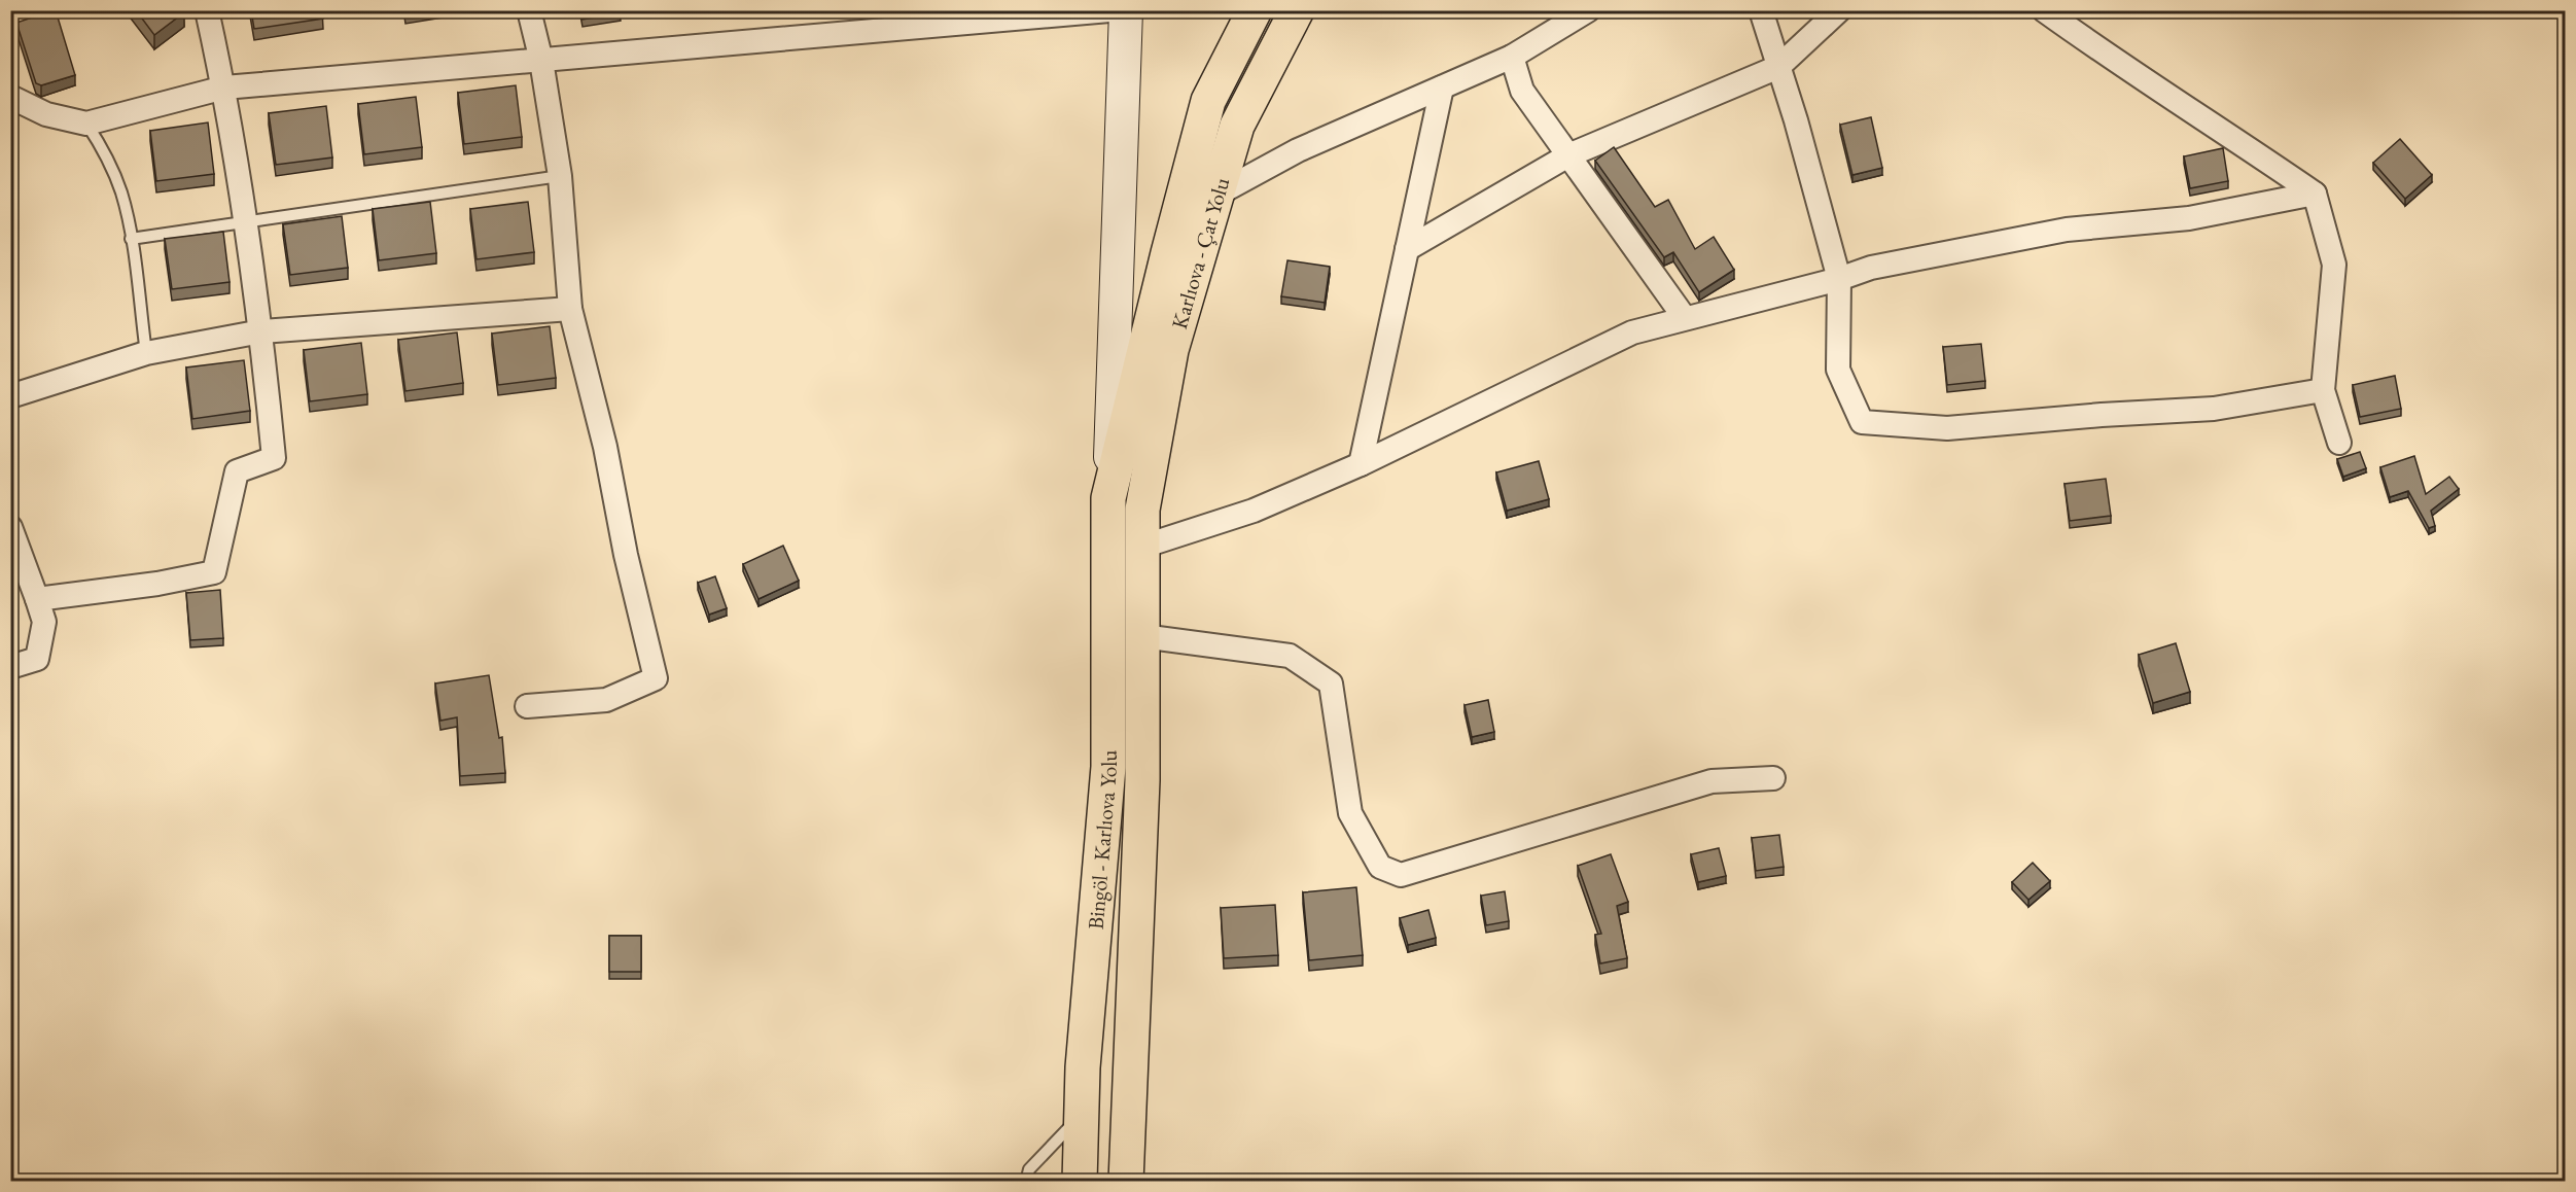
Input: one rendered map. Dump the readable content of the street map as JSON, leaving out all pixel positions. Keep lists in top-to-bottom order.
{
  "streets": {
    "highway": ["Karlıova - Çat Yolu", "Bingöl - Karlıova Yolu"]
  },
  "crossings": [
    ["Karlıova - Çat Yolu", "Bingöl - Karlıova Yolu"]
  ]
}
